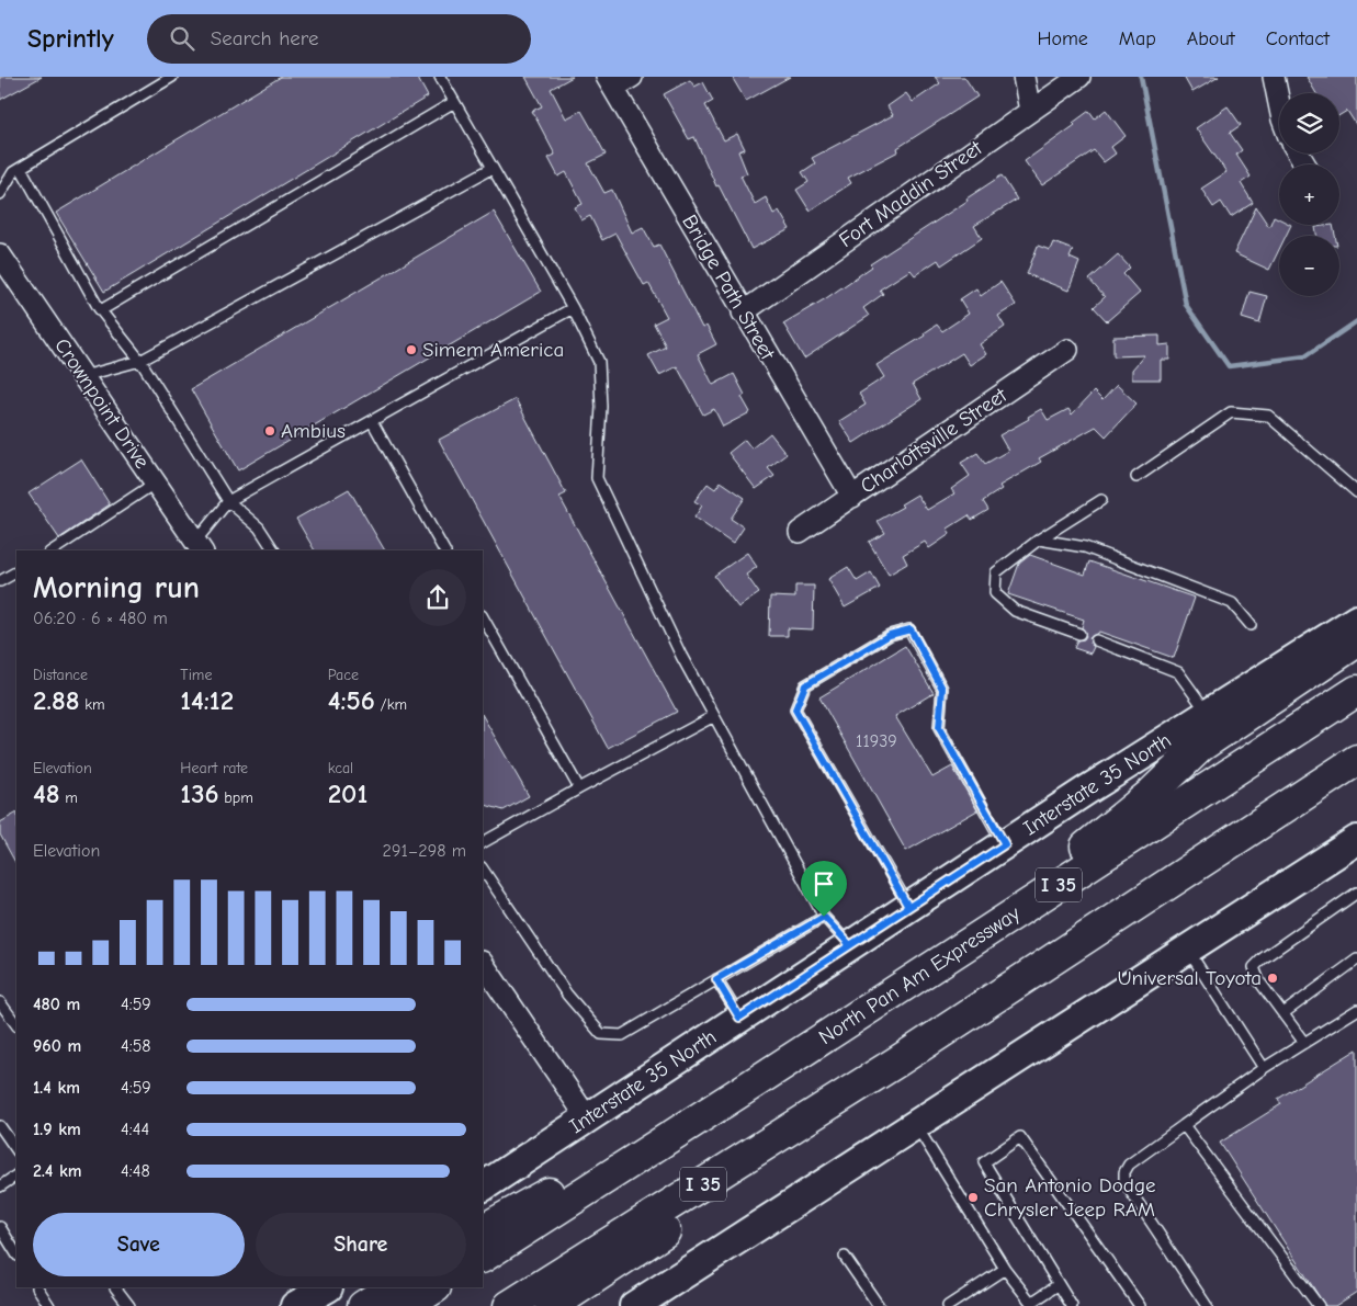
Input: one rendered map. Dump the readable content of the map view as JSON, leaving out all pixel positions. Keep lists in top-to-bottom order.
{
  "streets": {
    "highway": ["I 35", "North Pan Am Expressway"],
    "main road": ["Interstate 35 North"],
    "street": [
      "Fort Maddin Street",
      "Bridge Path Street",
      "Crownpoint Drive",
      "Charlottsville Street"
    ]
  },
  "crossings": [
    ["Fort Maddin Street", "Bridge Path Street"],
    ["Bridge Path Street", "Charlottsville Street"]
  ],
  "places": [
    "Simem America",
    "Ambius",
    "Universal Toyota",
    "San Antonio Dodge Chrysler Jeep RAM"
  ],
  "house_numbers": ["11939"],
  "page": {
    "header": "Sprintly",
    "search": "Search here",
    "nav": [
      "Home",
      "Map",
      "About",
      "Contact"
    ],
    "map_buttons": ["+", "−"],
    "heading": ["Morning run", "06:20 · 6 × 480 m"],
    "stats": [
      ["Distance", "2.88 km"],
      ["Time", "14:12"],
      ["Pace", "4:56 /km"],
      ["Elevation", "48 m"],
      ["Heart rate", "136 bpm"],
      ["kcal", "201"]
    ],
    "chart": ["Elevation", "291–298 m"],
    "list": [
      {
        "name": "480 m",
        "note": "4:59"
      },
      {
        "name": "960 m",
        "note": "4:58"
      },
      {
        "name": "1.4 km",
        "note": "4:59"
      },
      {
        "name": "1.9 km",
        "note": "4:44"
      },
      {
        "name": "2.4 km",
        "note": "4:48"
      }
    ],
    "buttons": ["Save", "Share"]
  }
}
